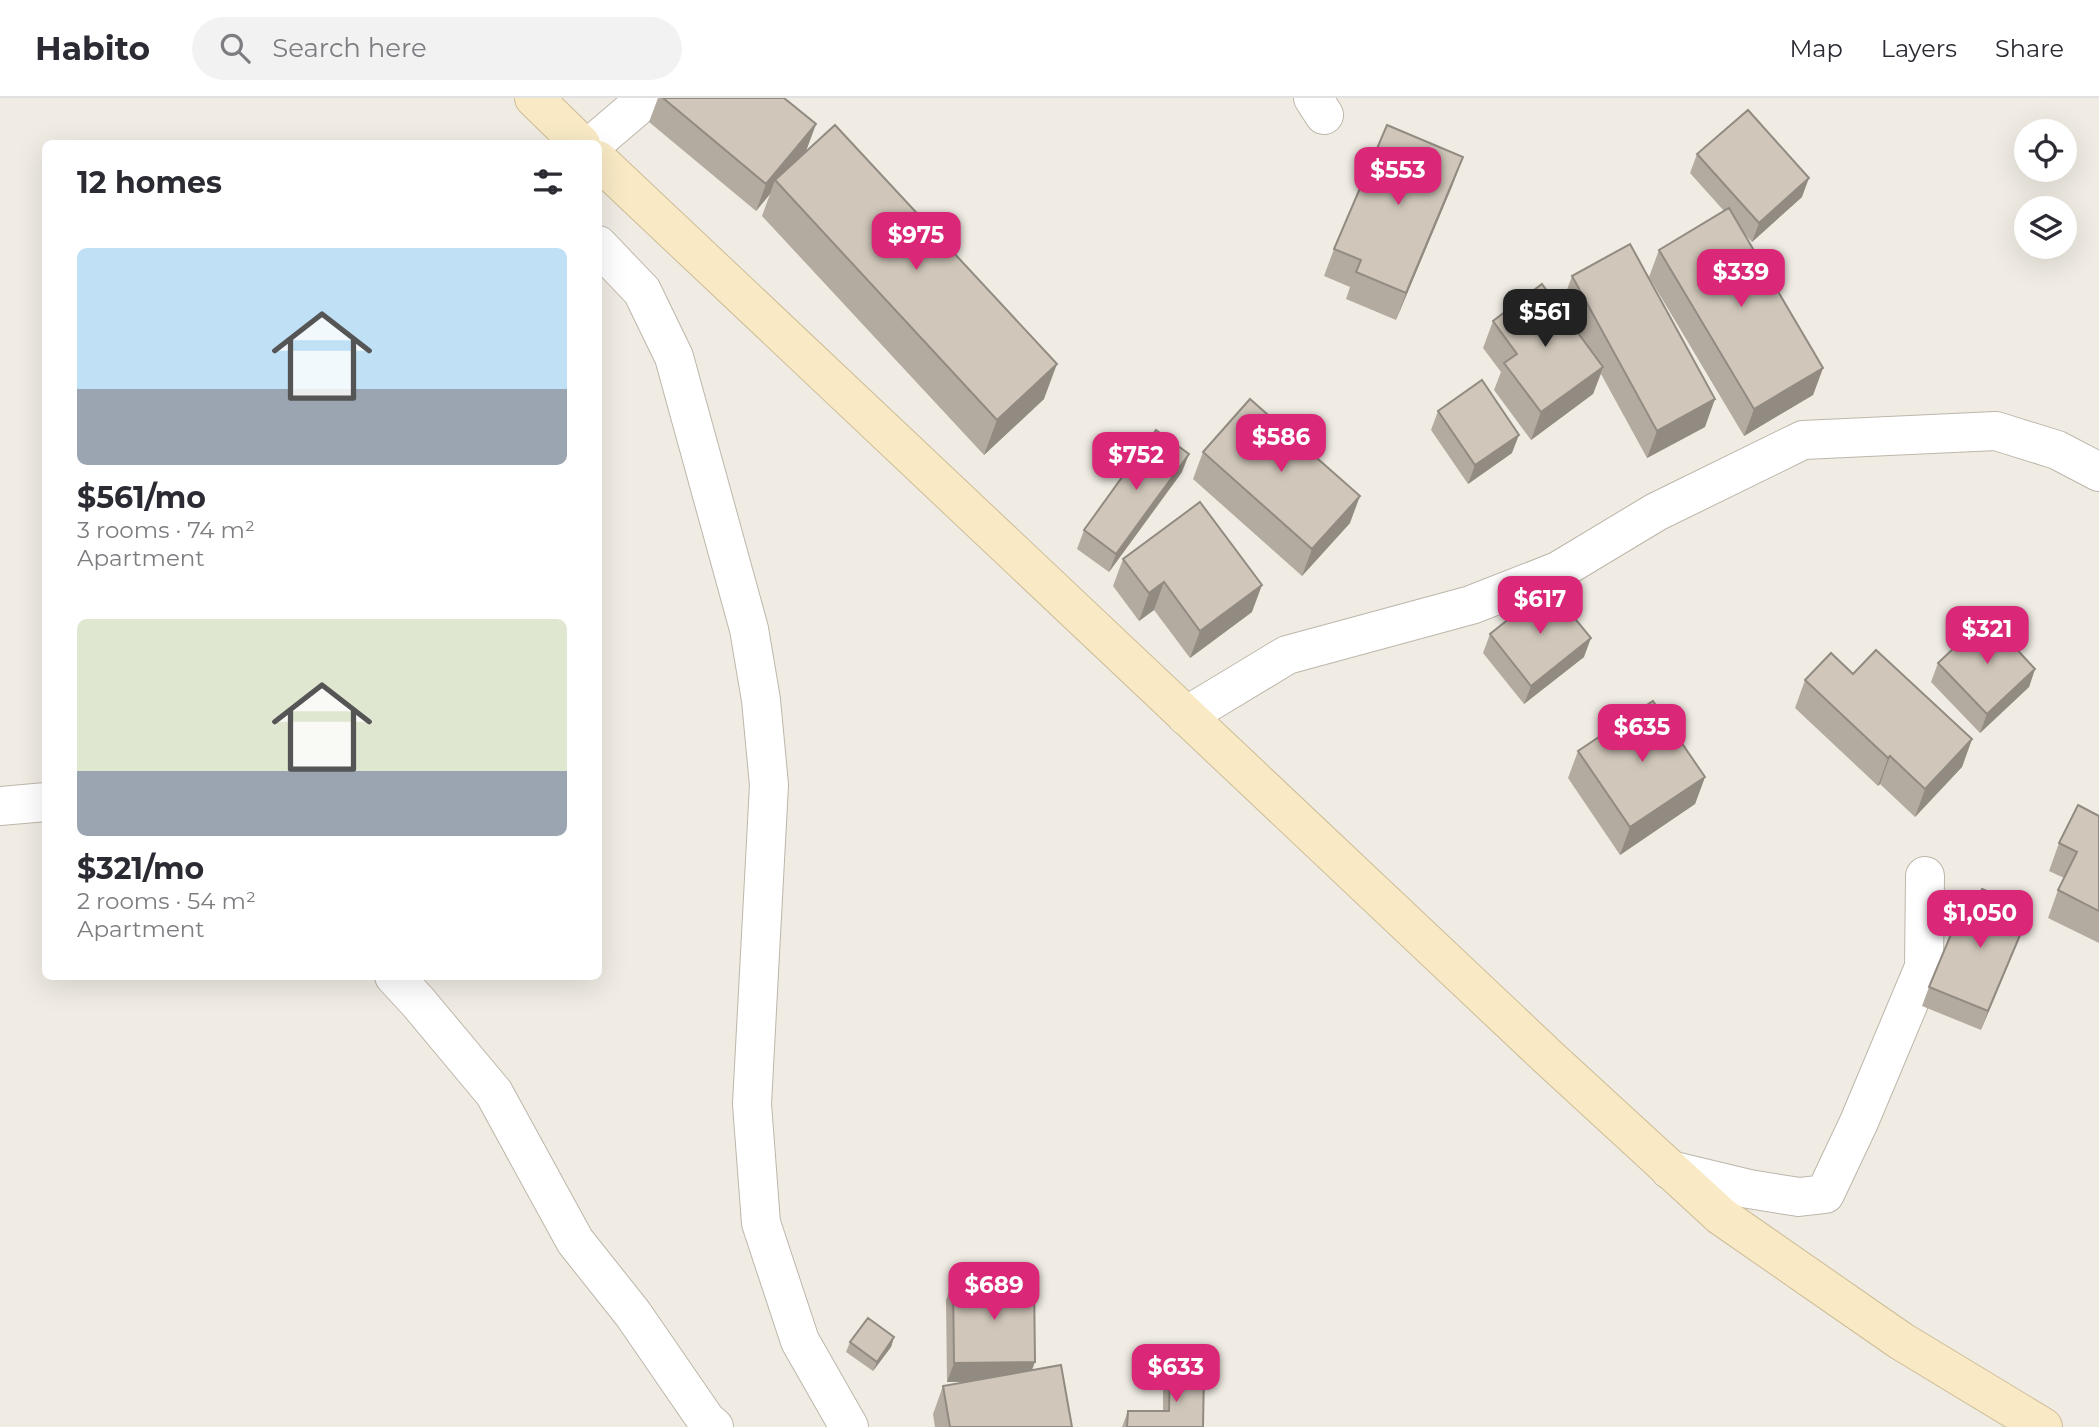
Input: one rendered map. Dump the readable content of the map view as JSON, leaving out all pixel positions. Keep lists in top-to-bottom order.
{
  "page": {
    "header": "Habito",
    "search": "Search here",
    "nav": ["Map", "Layers", "Share"],
    "heading": "12 homes",
    "price": [
      "$553",
      "$975",
      "$339",
      "$561",
      "$586",
      "$752",
      "$617",
      "$321",
      "$635",
      "$1,050",
      "$689",
      "$633"
    ],
    "list": [
      {
        "name": "$561/mo",
        "note": "3 rooms · 74 m² · Apartment"
      },
      {
        "name": "$321/mo",
        "note": "2 rooms · 54 m² · Apartment"
      }
    ]
  }
}
